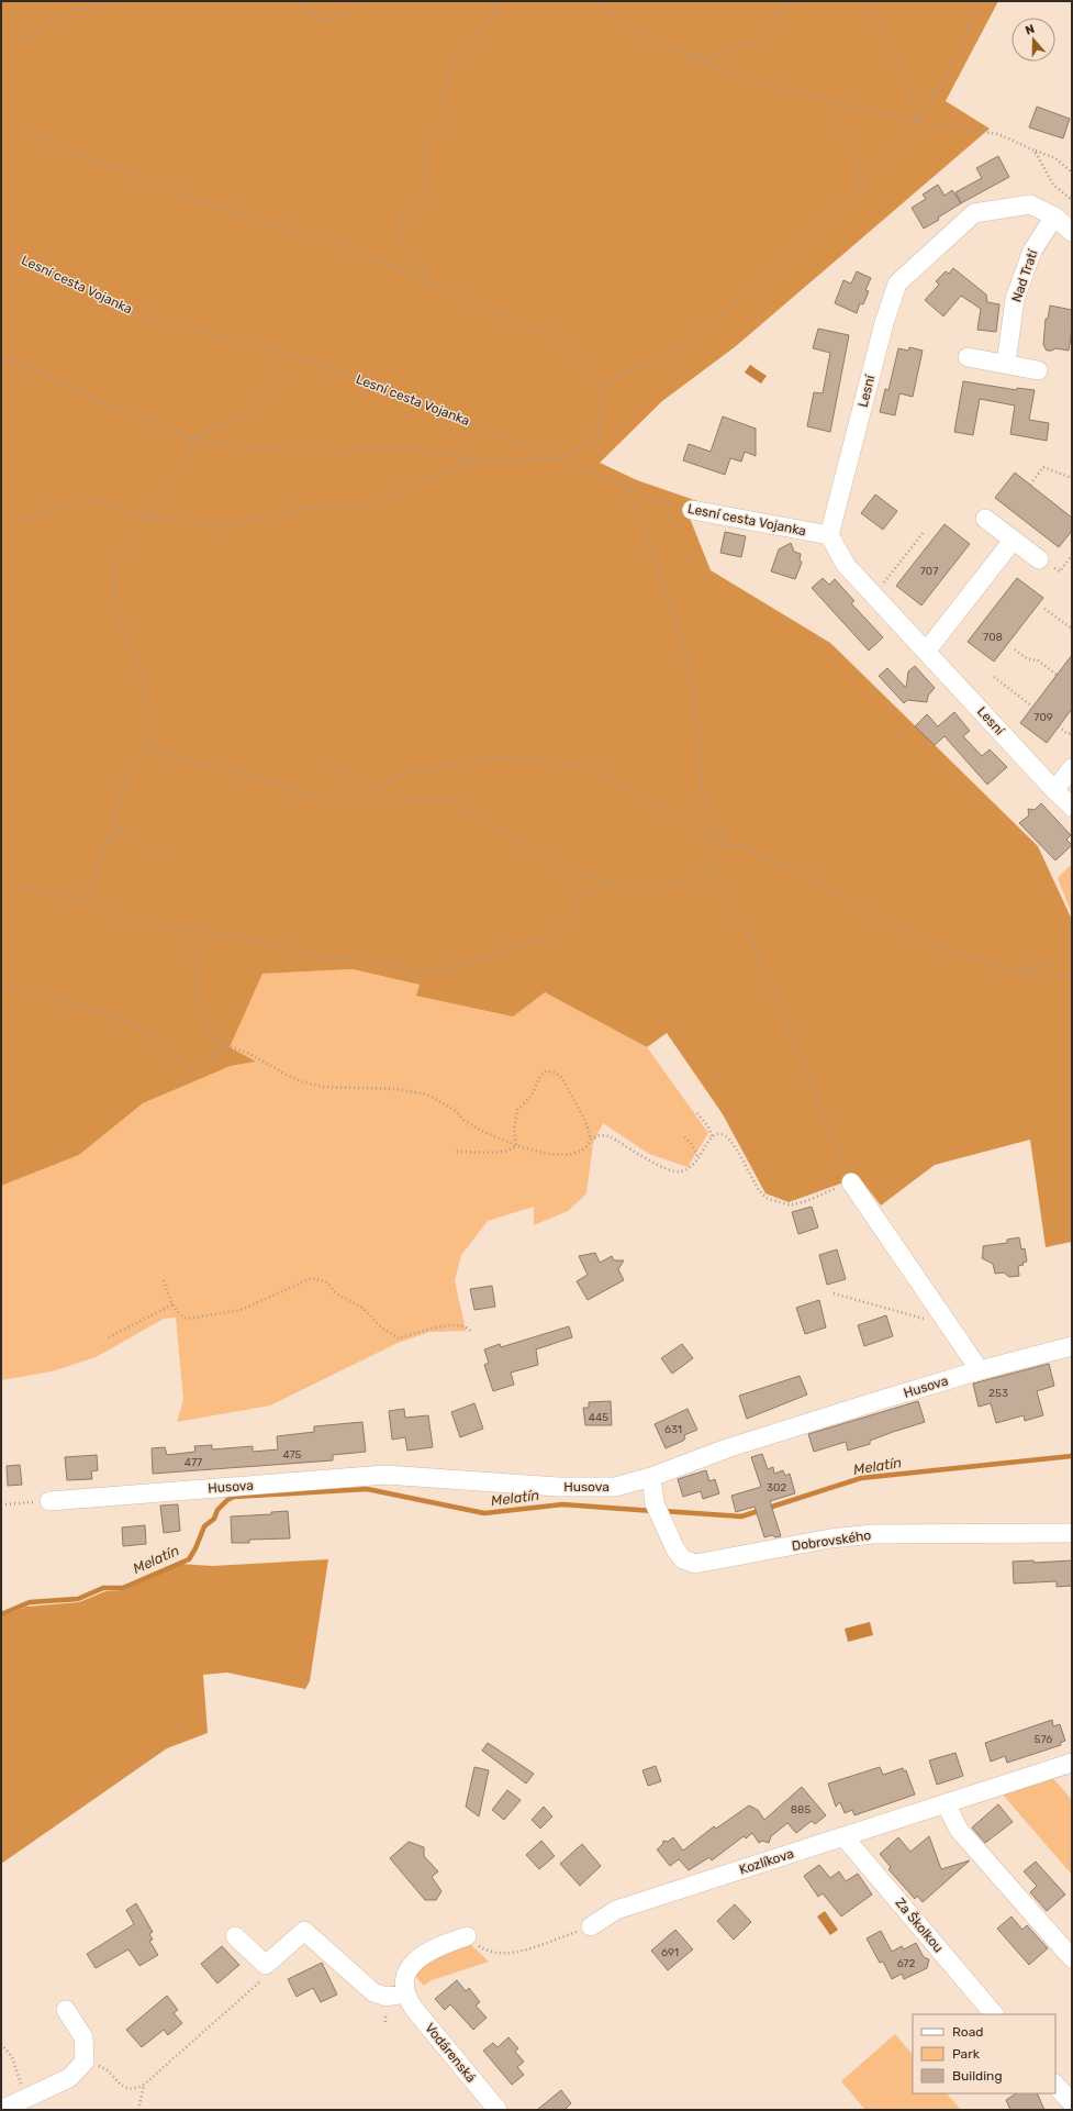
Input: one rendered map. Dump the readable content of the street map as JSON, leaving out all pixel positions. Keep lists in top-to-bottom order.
{
  "streets": {
    "street": [
      "Nad Tratí",
      "Lesní cesta Vojanka",
      "Lesní",
      "Husova",
      "Dobrovského",
      "Kozlíkova",
      "Za Školkou",
      "Vodárenská"
    ]
  },
  "crossings": [
    ["Nad Tratí", "Lesní"],
    ["Lesní cesta Vojanka", "Lesní"],
    ["Husova", "Dobrovského"],
    ["Kozlíkova", "Za Školkou"]
  ],
  "water": ["Melatín"],
  "house_numbers": [
    "707",
    "708",
    "709",
    "253",
    "445",
    "631",
    "475",
    "477",
    "302",
    "576",
    "885",
    "691",
    "672"
  ],
  "legend": ["Road", "Park", "Building"],
  "north": "top"
}
